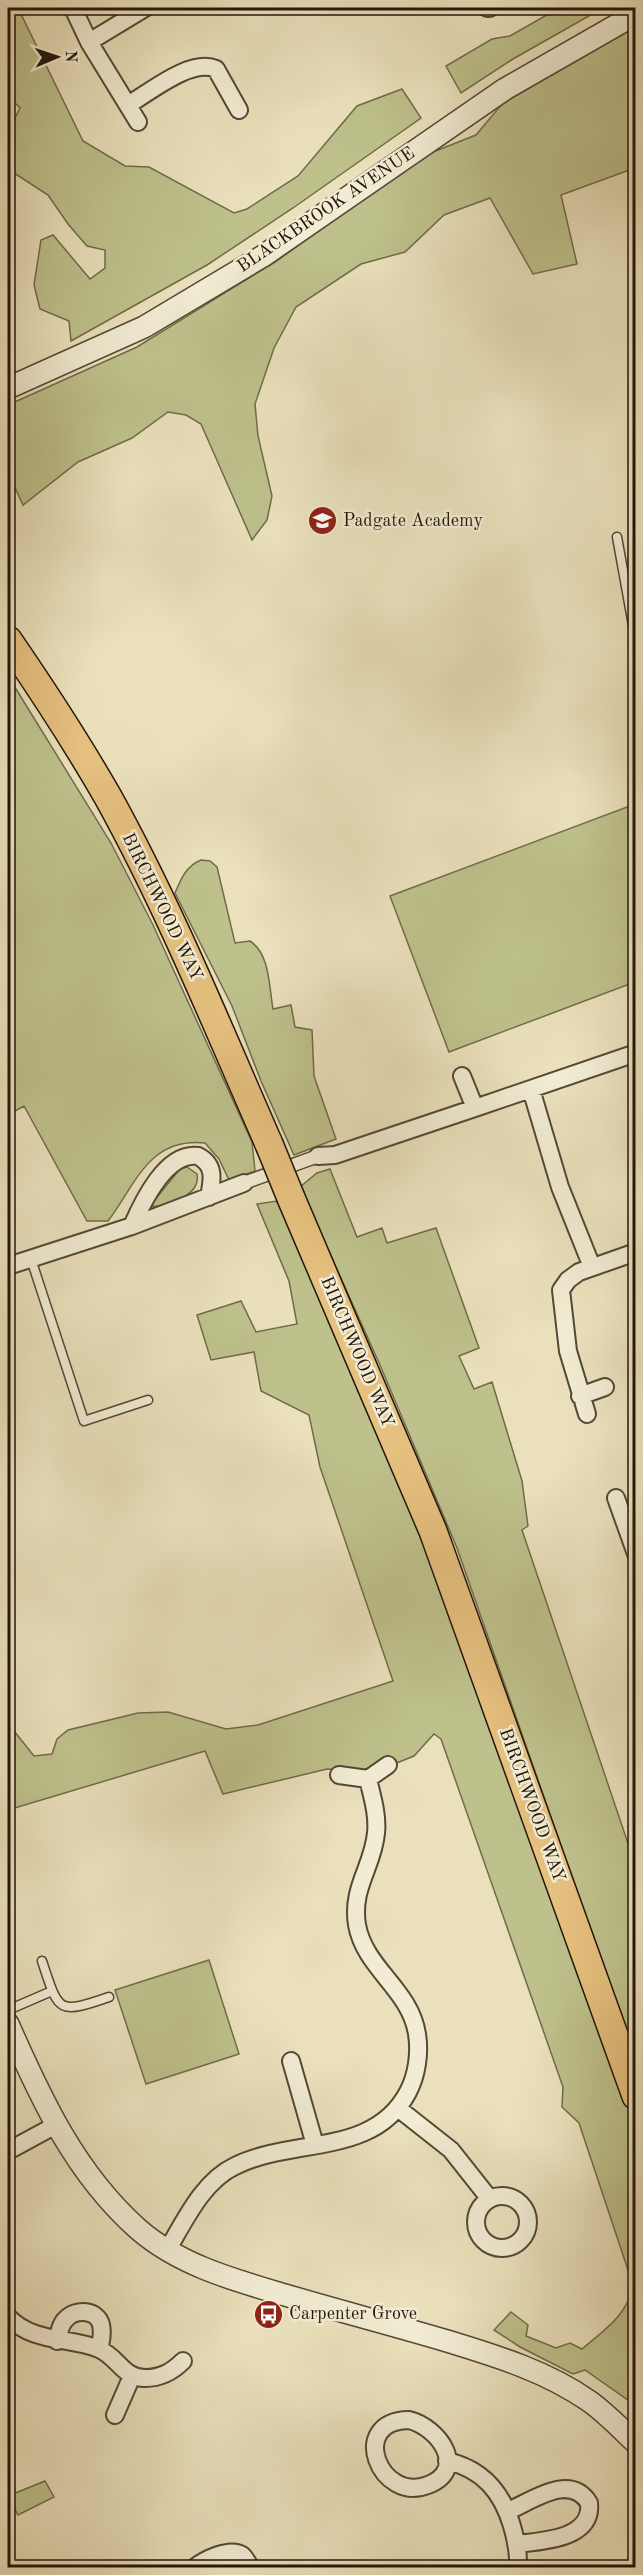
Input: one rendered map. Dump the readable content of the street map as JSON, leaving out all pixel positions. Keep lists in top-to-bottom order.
{
  "streets": {
    "main road": ["BIRCHWOOD WAY"],
    "street": ["BLACKBROOK AVENUE"]
  },
  "places": {
    "school or university": ["Padgate Academy"],
    "bus stop": ["Carpenter Grove"]
  },
  "north": "right"
}
